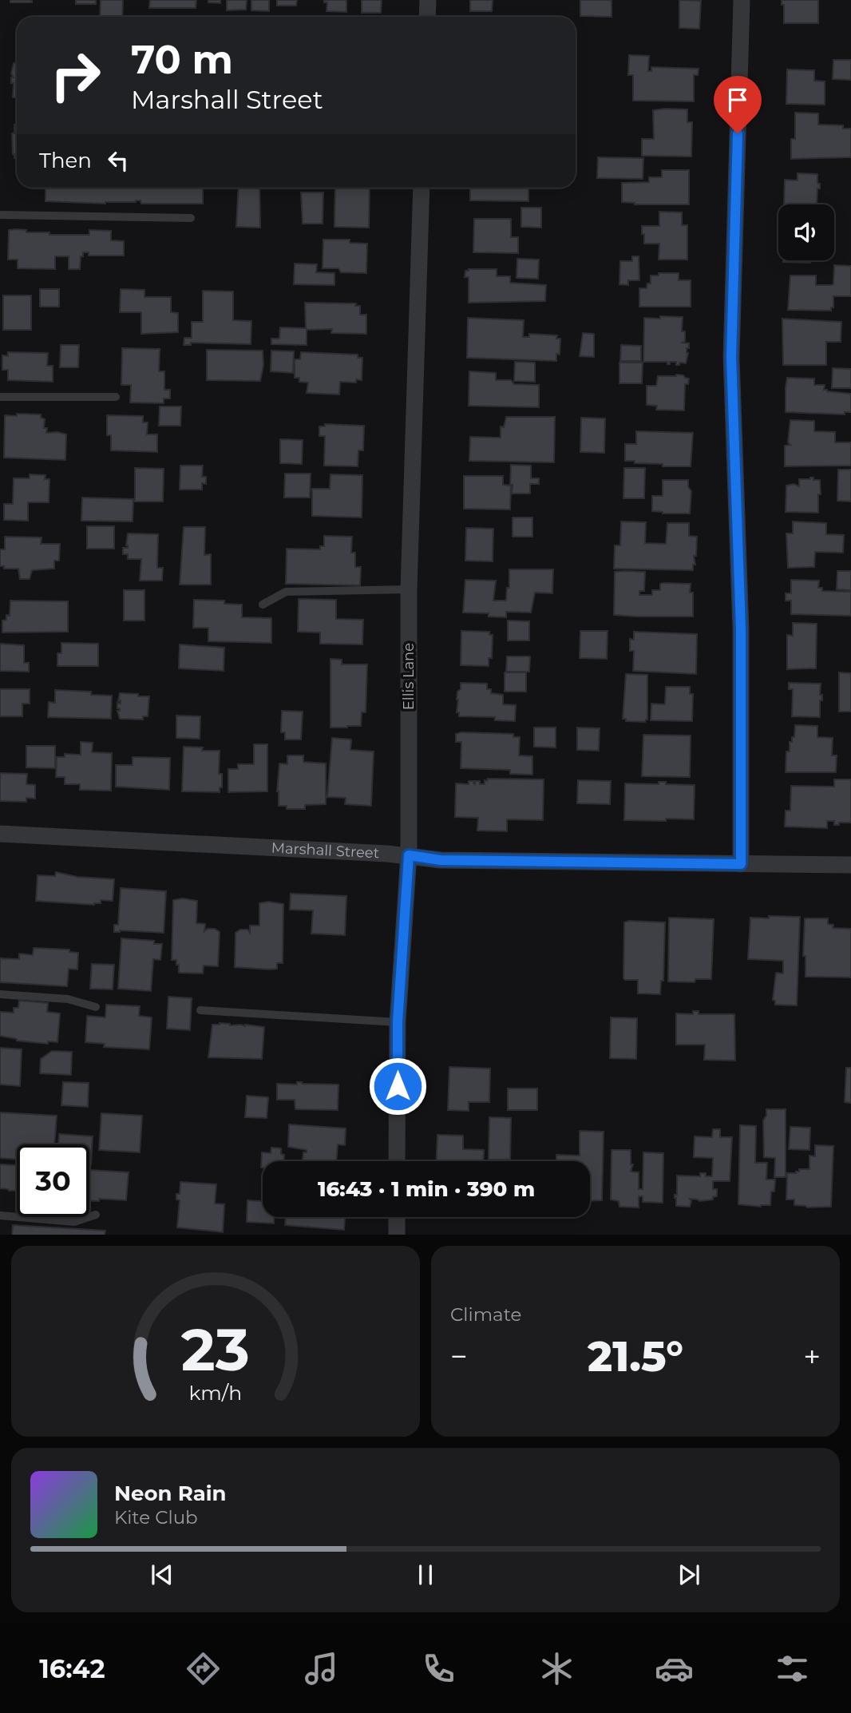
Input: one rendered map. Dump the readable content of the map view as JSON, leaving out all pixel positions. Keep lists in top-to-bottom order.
{
  "streets": {
    "street": ["Ellis Lane", "Marshall Street"]
  },
  "crossings": [
    ["Ellis Lane", "Marshall Street"]
  ],
  "page": {
    "turn": ["70 m", "Marshall Street"],
    "then": "Then",
    "limit": "30",
    "trip": "16:43 · 1 min · 390 m",
    "tile": "Climate",
    "heat": ["−", "21.5°", "+"],
    "song": ["Neon Rain", "Kite Club"],
    "tabs": "16:42",
    "gauge": ["23", "km/h"]
  }
}
